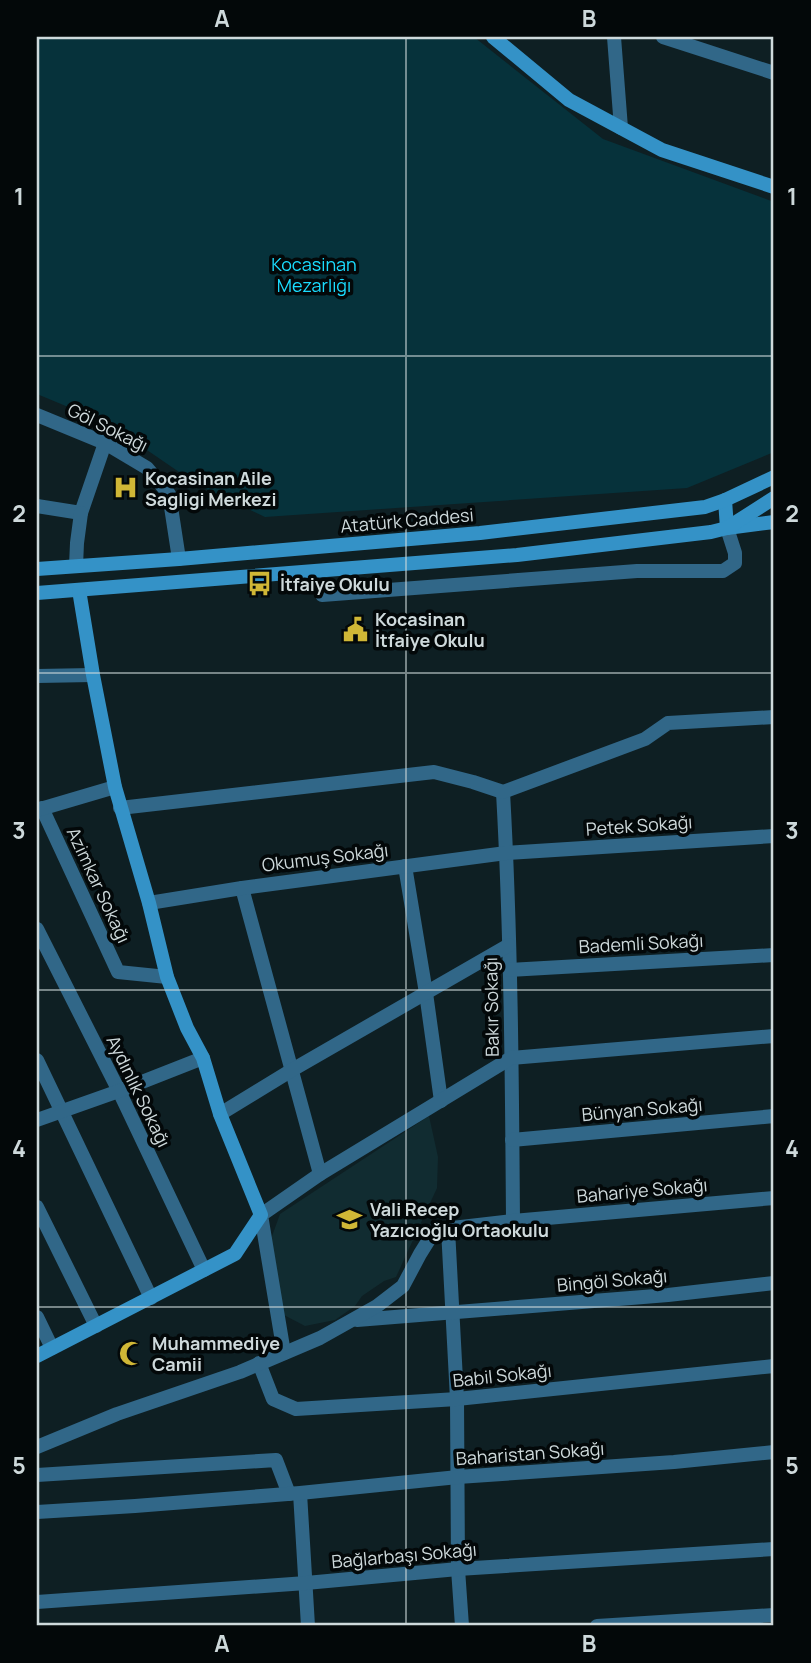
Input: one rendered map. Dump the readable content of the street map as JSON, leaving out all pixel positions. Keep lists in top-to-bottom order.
{
  "streets": {
    "main road": ["Atatürk Caddesi"],
    "street": [
      "Göl Sokağı",
      "Petek Sokağı",
      "Okumuş Sokağı",
      "Azimkar Sokağı",
      "Bademli Sokağı",
      "Bakır Sokağı",
      "Aydınlık Sokağı",
      "Bünyan Sokağı",
      "Bahariye Sokağı",
      "Bingöl Sokağı",
      "Babil Sokağı",
      "Baharistan Sokağı",
      "Bağlarbaşı Sokağı"
    ]
  },
  "crossings": [
    ["Göl Sokağı", "Atatürk Caddesi"],
    ["Petek Sokağı", "Okumuş Sokağı"],
    ["Petek Sokağı", "Bakır Sokağı"],
    ["Okumuş Sokağı", "Bakır Sokağı"],
    ["Bademli Sokağı", "Bakır Sokağı"],
    ["Bakır Sokağı", "Bünyan Sokağı"],
    ["Bakır Sokağı", "Bahariye Sokağı"]
  ],
  "parks": ["Kocasinan Mezarlığı"],
  "places": {
    "hospital": ["Kocasinan Aile Sagligi Merkezi"],
    "bus stop": ["İtfaiye Okulu"],
    "public building": ["Kocasinan İtfaiye Okulu"],
    "school or university": ["Vali Recep Yazıcıoğlu Ortaokulu"],
    "mosque": ["Muhammediye Camii"]
  },
  "grid": {
    "columns": ["A", "B"],
    "rows": [
      "1",
      "2",
      "3",
      "4",
      "5"
    ]
  }
}
